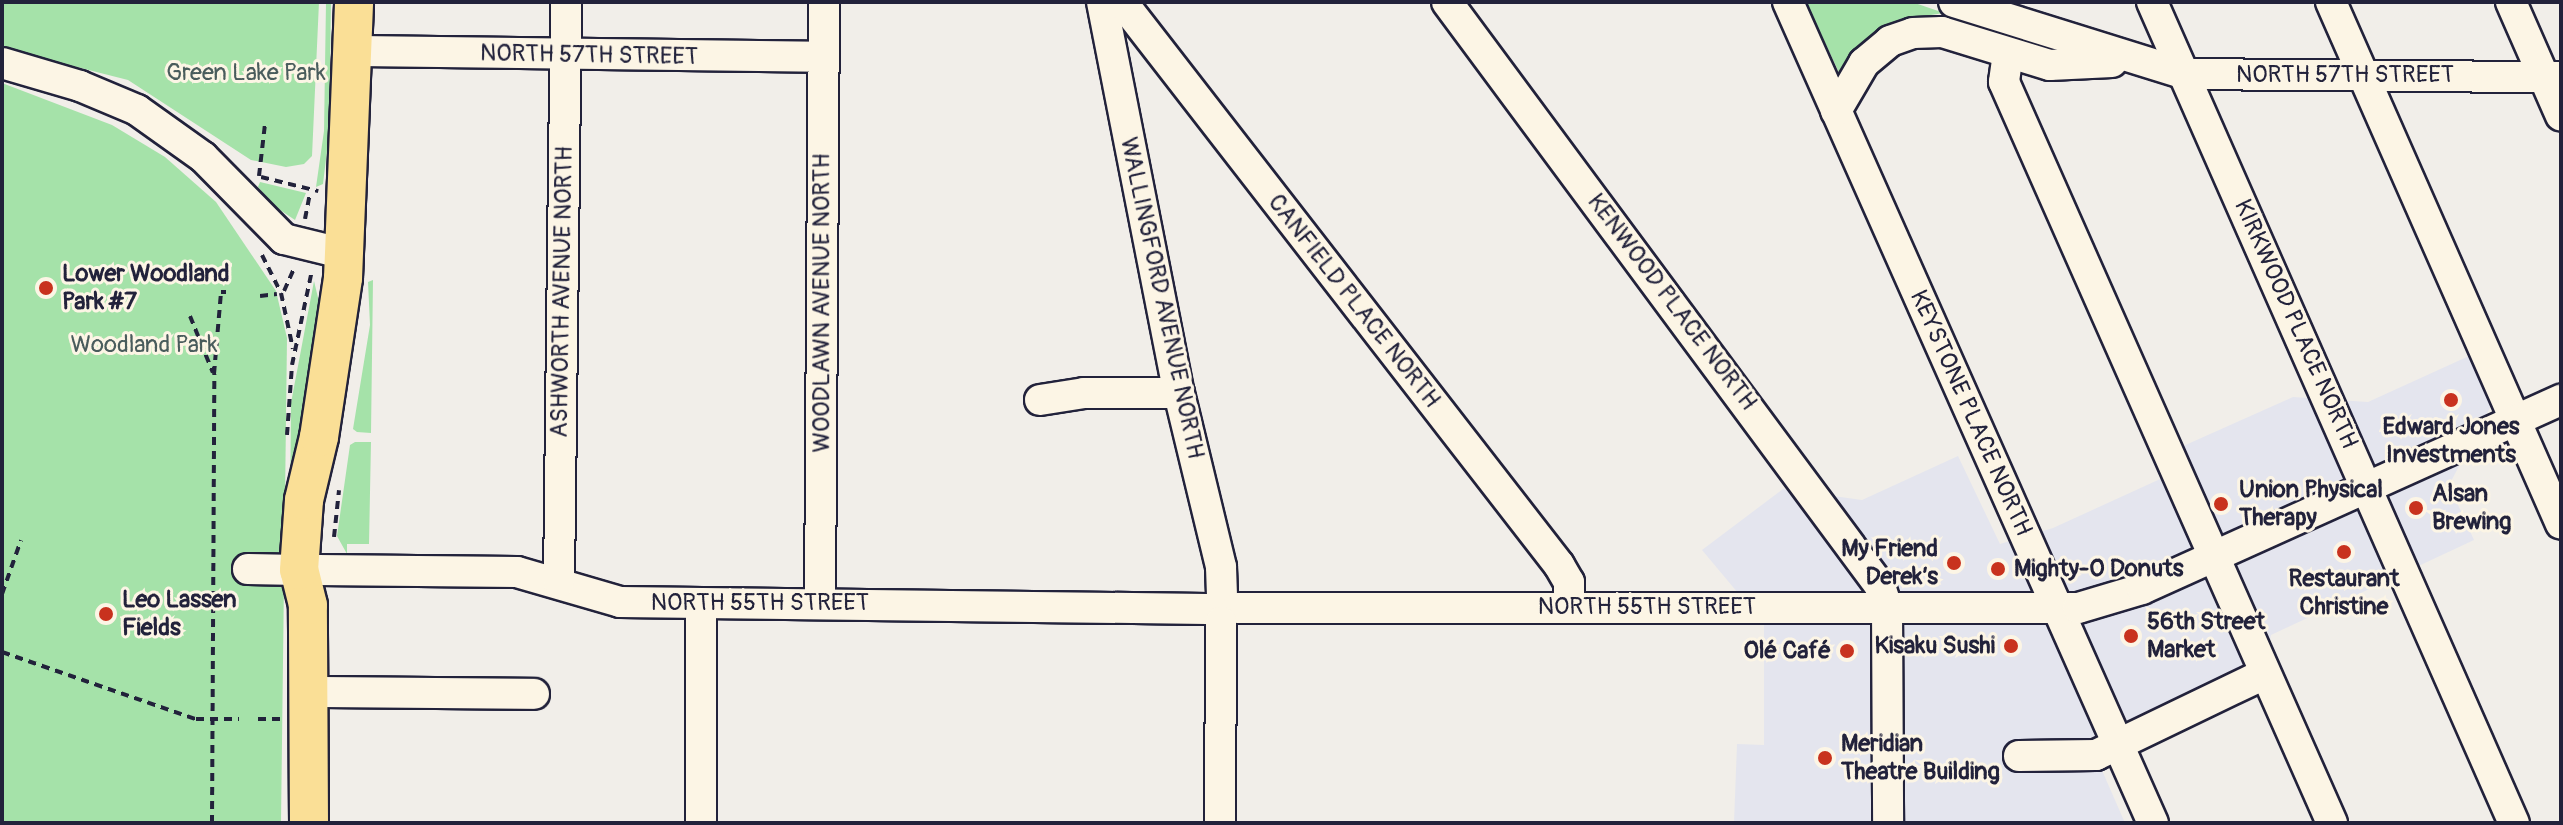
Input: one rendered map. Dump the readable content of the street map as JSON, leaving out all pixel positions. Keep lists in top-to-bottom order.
{
  "streets": {
    "street": [
      "NORTH 57TH STREET",
      "ASHWORTH AVENUE NORTH",
      "WALLINGFORD AVENUE NORTH",
      "CANFIELD PLACE NORTH",
      "KENWOOD PLACE NORTH",
      "WOODLAWN AVENUE NORTH",
      "KIRKWOOD PLACE NORTH",
      "KEYSTONE PLACE NORTH",
      "NORTH 55TH STREET"
    ]
  },
  "crossings": [
    ["NORTH 57TH STREET", "ASHWORTH AVENUE NORTH"],
    ["NORTH 57TH STREET", "WOODLAWN AVENUE NORTH"],
    ["NORTH 57TH STREET", "KIRKWOOD PLACE NORTH"],
    ["NORTH 57TH STREET", "KEYSTONE PLACE NORTH"],
    ["ASHWORTH AVENUE NORTH", "NORTH 55TH STREET"],
    ["WALLINGFORD AVENUE NORTH", "NORTH 55TH STREET"],
    ["CANFIELD PLACE NORTH", "NORTH 55TH STREET"],
    ["KENWOOD PLACE NORTH", "NORTH 55TH STREET"],
    ["WOODLAWN AVENUE NORTH", "NORTH 55TH STREET"],
    ["KIRKWOOD PLACE NORTH", "NORTH 55TH STREET"],
    ["KEYSTONE PLACE NORTH", "NORTH 55TH STREET"]
  ],
  "parks": ["Green Lake Park", "Woodland Park"],
  "places": [
    "Lower Woodland Park #7",
    "Edward Jones Investments",
    "Union Physical Therapy",
    "Alsan Brewing",
    "Restaurant Christine",
    "My Friend Derek’s",
    "Mighty-O Donuts",
    "Leo Lassen Fields",
    "56th Street Market",
    "Kisaku Sushi",
    "Olé Café",
    "Meridian Theatre Building"
  ]
}
